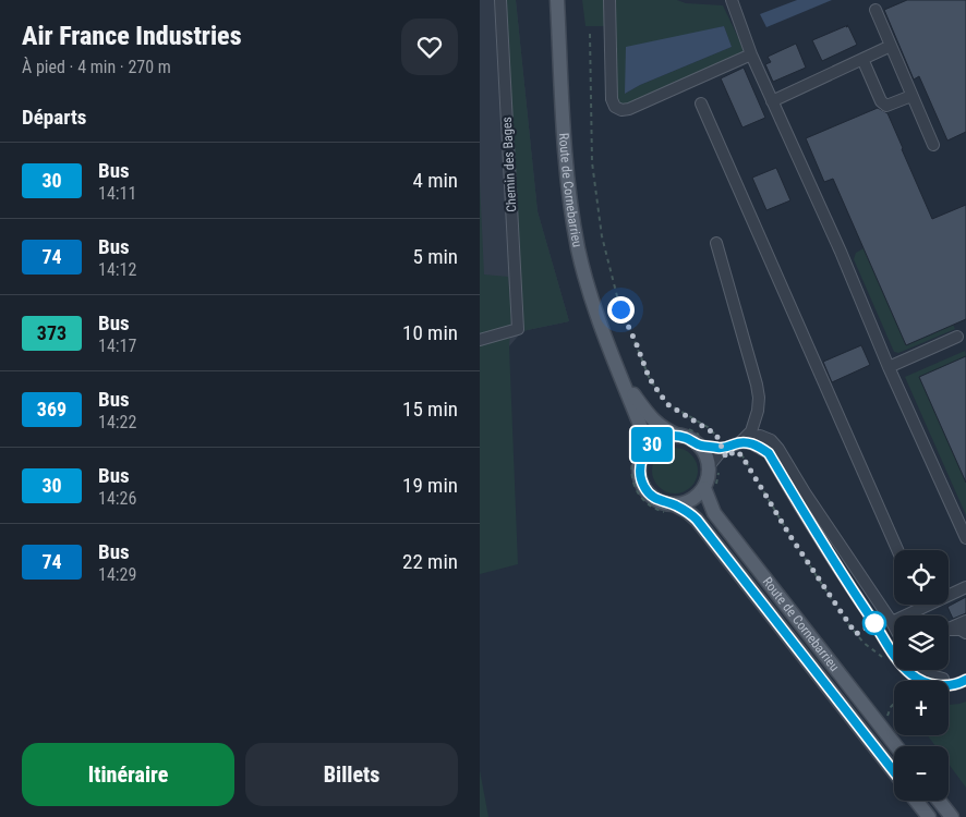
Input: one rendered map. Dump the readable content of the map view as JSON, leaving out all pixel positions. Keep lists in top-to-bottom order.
{
  "streets": {
    "main road": ["Route de Cornebarrieu"],
    "street": ["Chemin des Bages"]
  },
  "lines": ["bus line 30"],
  "page": {
    "heading": [
      ["Air France Industries", "À pied · 4 min · 270 m"],
      "Départs"
    ],
    "on_map": "30",
    "list": [
      {
        "mark": "30",
        "name": "Bus",
        "note": "14:11",
        "value": "4 min"
      },
      {
        "mark": "74",
        "name": "Bus",
        "note": "14:12",
        "value": "5 min"
      },
      {
        "mark": "373",
        "name": "Bus",
        "note": "14:17",
        "value": "10 min"
      },
      {
        "mark": "369",
        "name": "Bus",
        "note": "14:22",
        "value": "15 min"
      },
      {
        "mark": "30",
        "name": "Bus",
        "note": "14:26",
        "value": "19 min"
      },
      {
        "mark": "74",
        "name": "Bus",
        "note": "14:29",
        "value": "22 min"
      }
    ],
    "map_buttons": ["+", "−"],
    "buttons": ["Itinéraire", "Billets"]
  }
}
